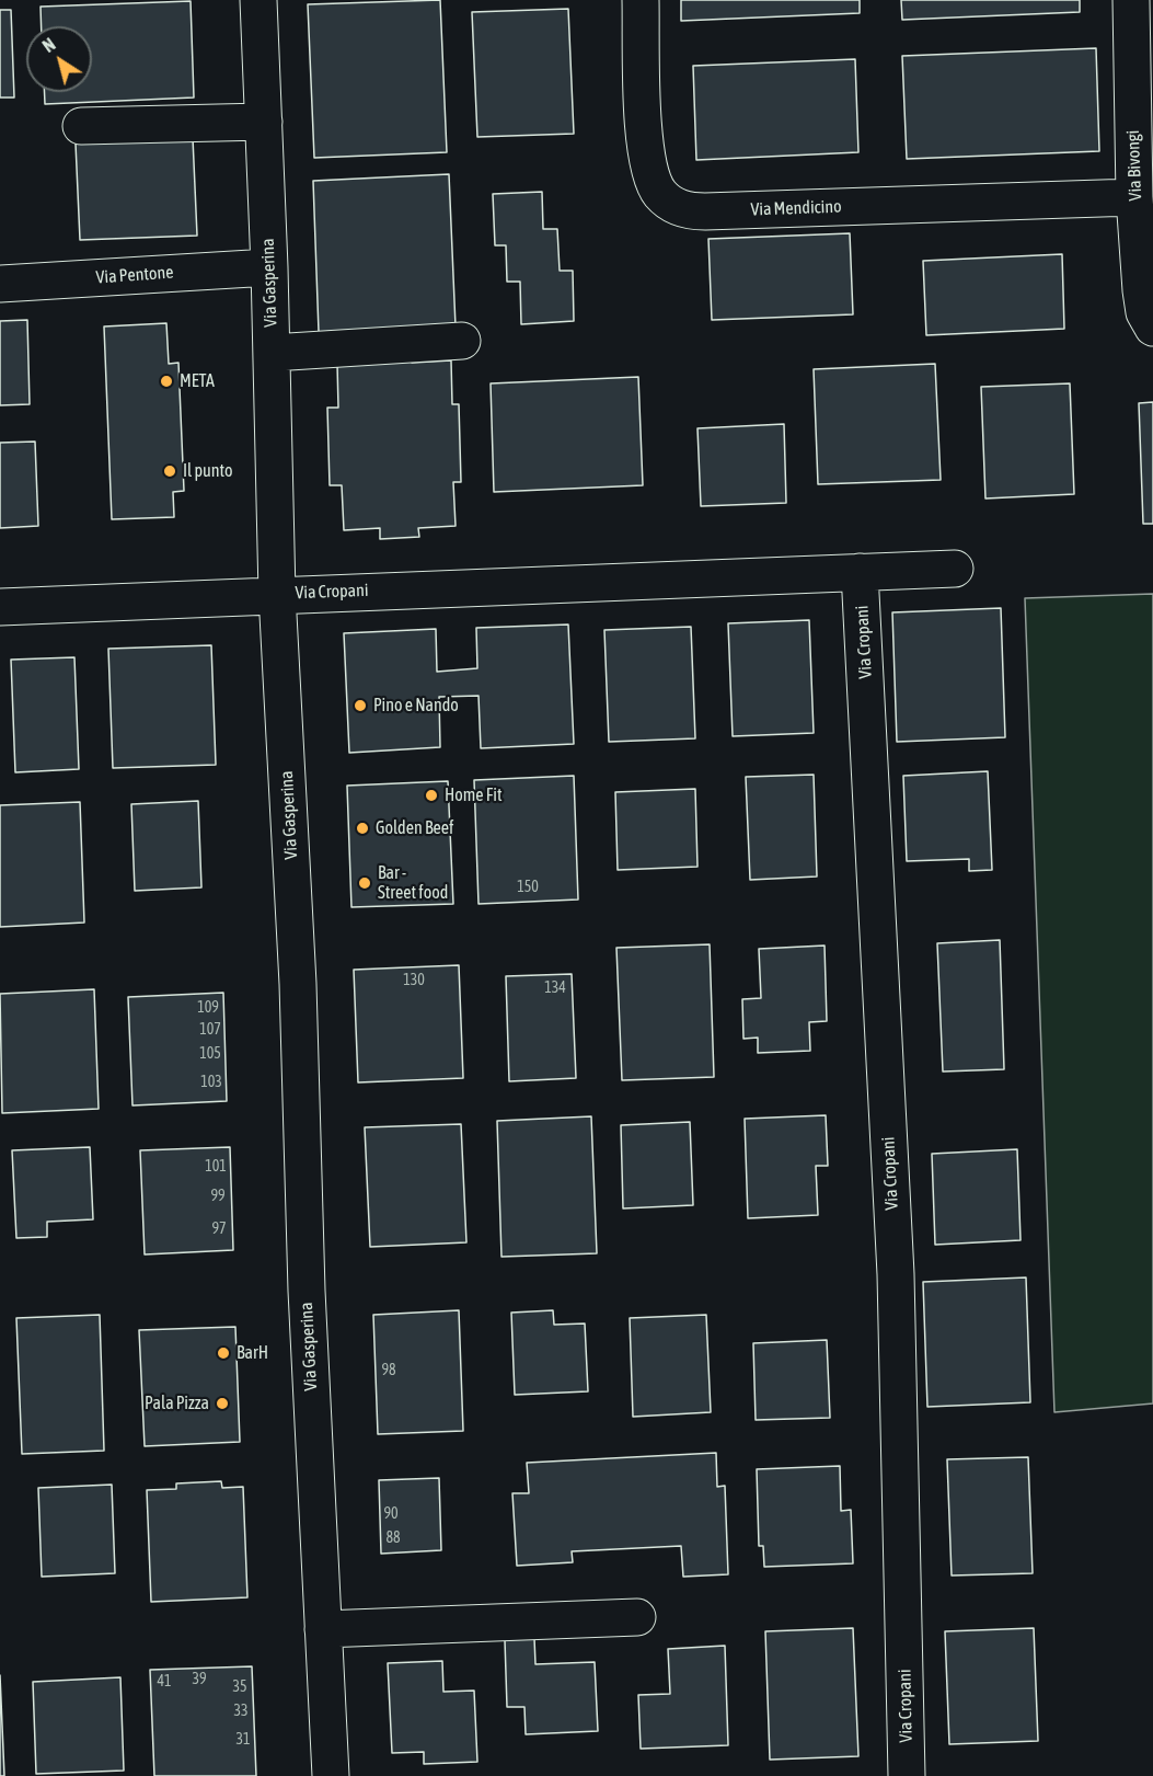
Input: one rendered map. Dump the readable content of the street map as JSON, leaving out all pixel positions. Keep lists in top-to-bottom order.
{
  "streets": {
    "street": [
      "Via Bivongi",
      "Via Mendicino",
      "Via Pentone",
      "Via Gasperina",
      "Via Cropani"
    ]
  },
  "crossings": [
    ["Via Bivongi", "Via Mendicino"],
    ["Via Pentone", "Via Gasperina"],
    ["Via Gasperina", "Via Cropani"]
  ],
  "places": [
    "META",
    "Il punto",
    "Pino e Nando",
    "Home Fit",
    "Golden Beef",
    "Bar - Street food",
    "BarH",
    "Pala Pizza"
  ],
  "house_numbers": [
    "150",
    "130",
    "134",
    "109",
    "107",
    "105",
    "103",
    "101",
    "99",
    "97",
    "98",
    "90",
    "88",
    "39",
    "41",
    "35",
    "33",
    "31"
  ],
  "north": "top left"
}
